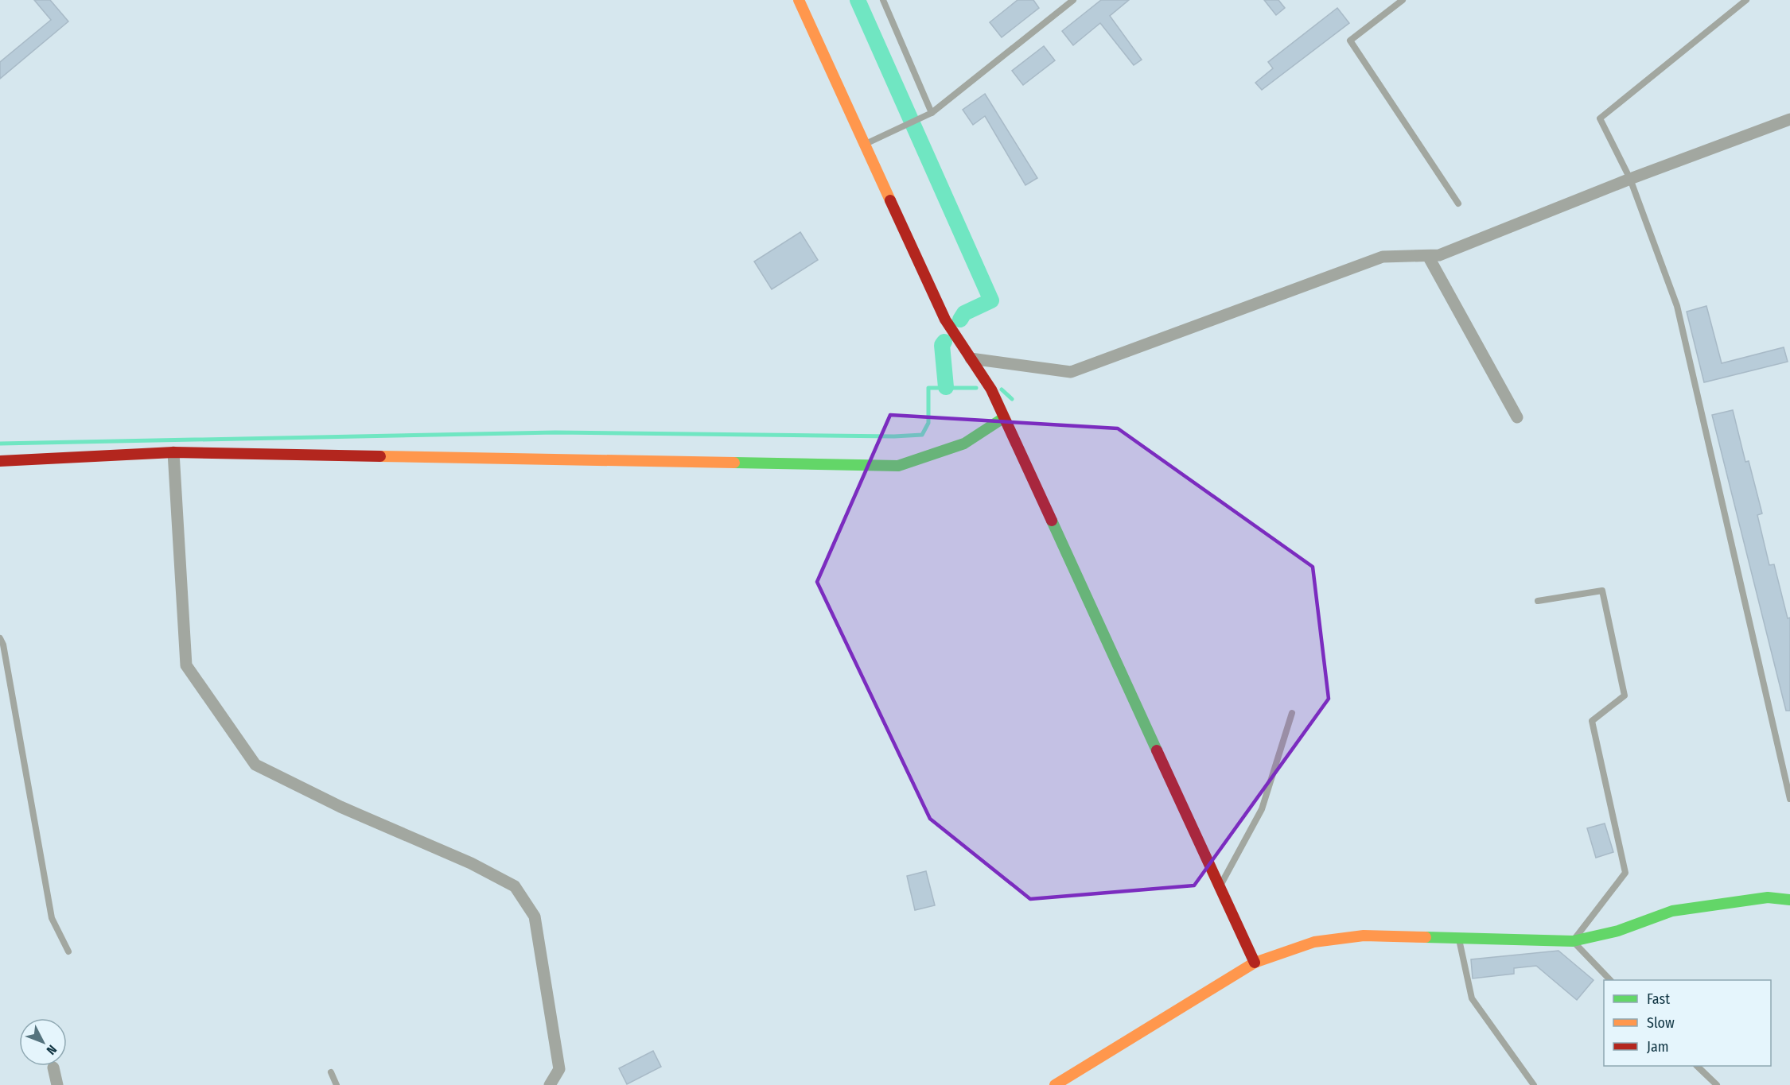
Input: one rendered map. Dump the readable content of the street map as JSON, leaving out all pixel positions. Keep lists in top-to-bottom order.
{
  "legend": ["Fast", "Slow", "Jam"],
  "north": "bottom right"
}
